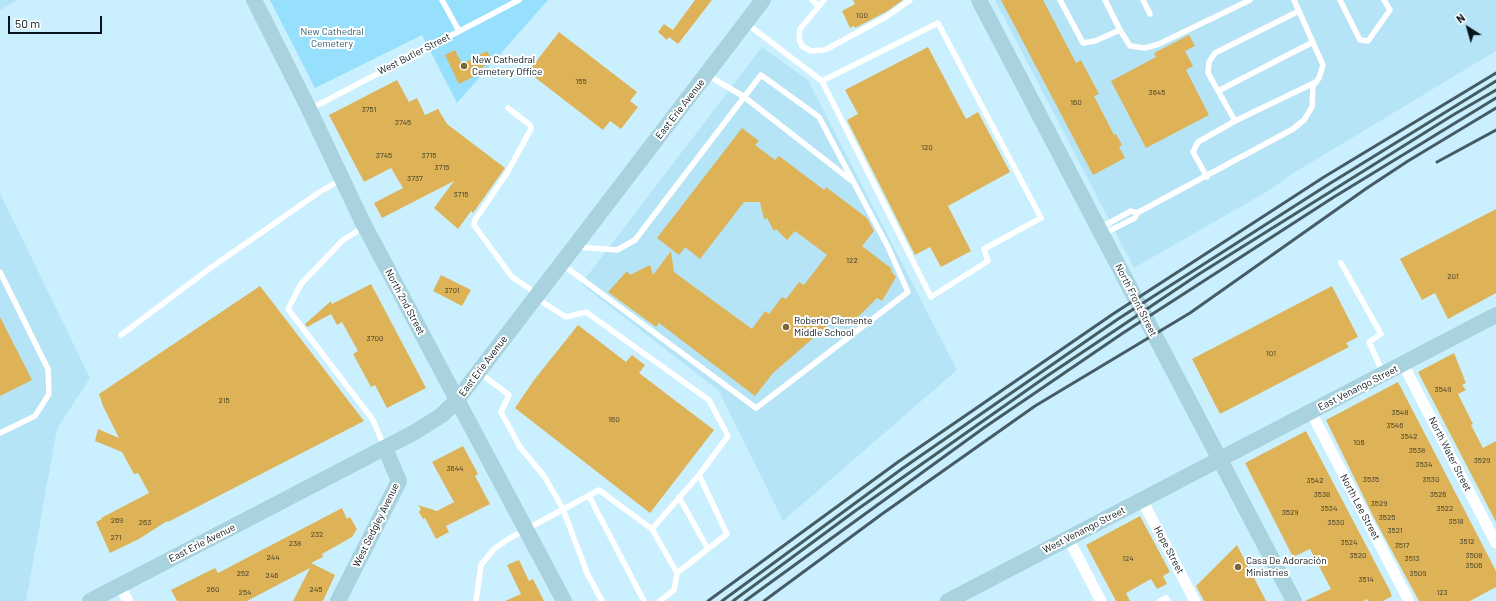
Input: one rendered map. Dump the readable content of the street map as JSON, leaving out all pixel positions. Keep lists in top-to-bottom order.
{
  "streets": {
    "main road": [
      "East Erie Avenue",
      "North Front Street",
      "North 2nd Street",
      "East Venango Street",
      "West Sedgley Avenue",
      "West Venango Street"
    ],
    "street": ["North Water Street", "North Lee Street", "Hope Street"],
    "lane": ["West Butler Street"]
  },
  "crossings": [
    ["West Butler Street", "North 2nd Street"],
    ["East Erie Avenue", "North 2nd Street"],
    ["East Erie Avenue", "West Sedgley Avenue"],
    ["North Front Street", "East Venango Street"],
    ["North Front Street", "West Venango Street"],
    ["East Venango Street", "North Water Street"],
    ["East Venango Street", "North Lee Street"],
    ["East Venango Street", "West Venango Street"],
    ["West Venango Street", "Hope Street"]
  ],
  "parks": ["New Cathedral Cemetery"],
  "places": ["New Cathedral Cemetery Office", "Roberto Clemente Middle School", "Casa De Adoración Ministries"],
  "house_numbers": [
    "100",
    "155",
    "3645",
    "160",
    "3751",
    "3745",
    "120",
    "3745",
    "3715",
    "3715",
    "3737",
    "3715",
    "122",
    "201",
    "3701",
    "3700",
    "101",
    "3549",
    "215",
    "3548",
    "160",
    "3546",
    "3542",
    "106",
    "3538",
    "3529",
    "3534",
    "3644",
    "3535",
    "3530",
    "3542",
    "3538",
    "3526",
    "3529",
    "3534",
    "3522",
    "3529",
    "3525",
    "269",
    "3518",
    "263",
    "3530",
    "3521",
    "232",
    "271",
    "3512",
    "3524",
    "238",
    "3517",
    "3520",
    "3508",
    "244",
    "124",
    "3513",
    "3506",
    "252",
    "3509",
    "246",
    "3514",
    "260",
    "245",
    "254",
    "123"
  ],
  "scale_bar": "50 m",
  "north": "top left"
}
